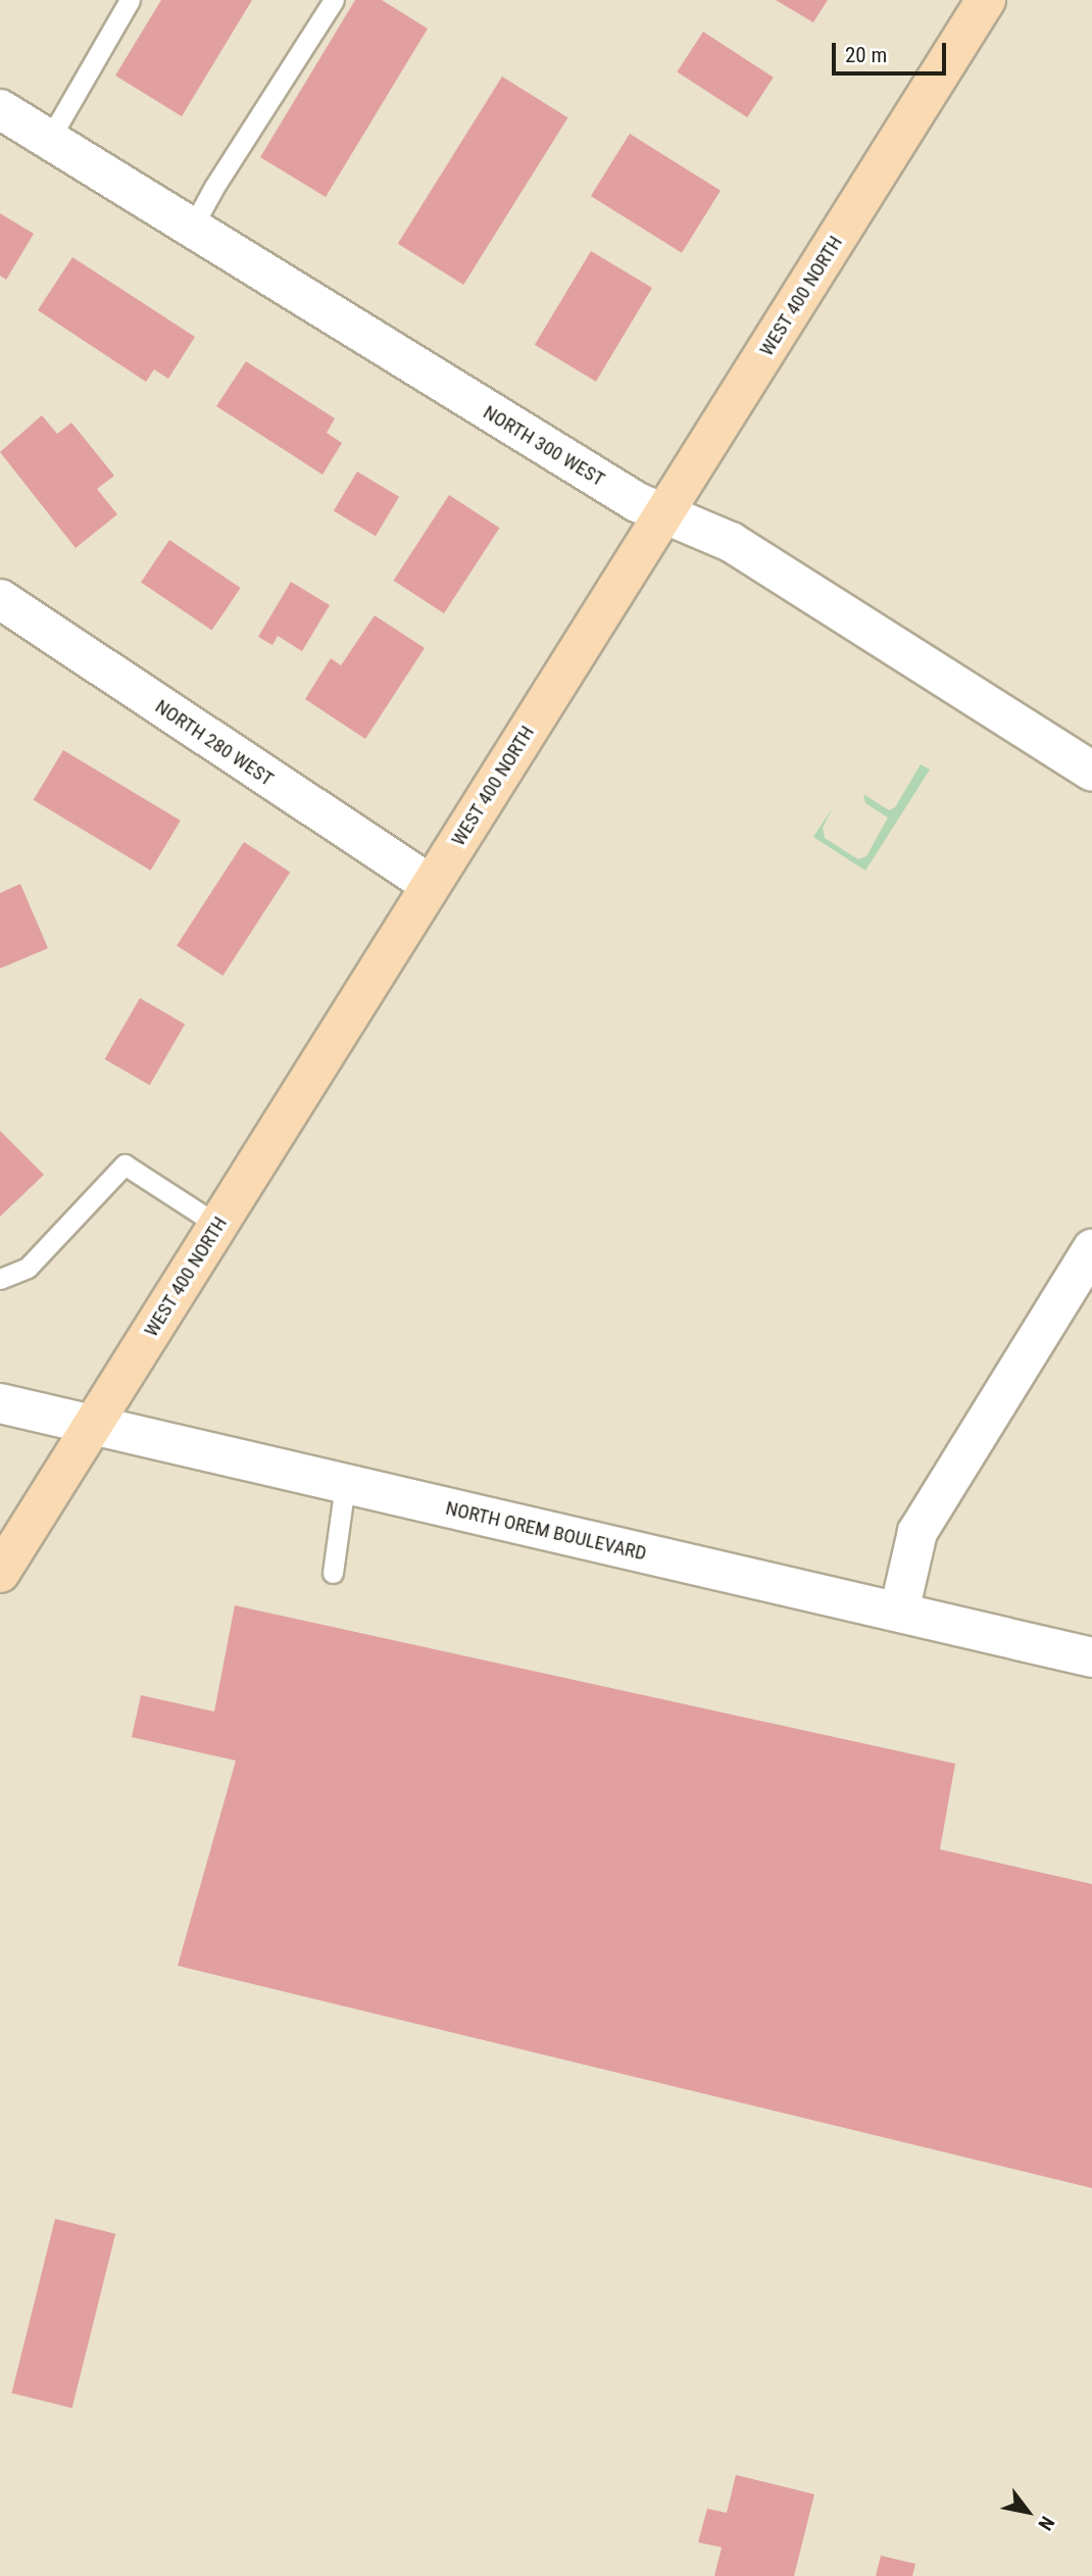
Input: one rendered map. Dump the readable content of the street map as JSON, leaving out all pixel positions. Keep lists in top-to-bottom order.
{
  "streets": {
    "main road": ["WEST 400 NORTH"],
    "street": ["NORTH 300 WEST", "NORTH 280 WEST", "NORTH OREM BOULEVARD"]
  },
  "crossings": [
    ["WEST 400 NORTH", "NORTH 300 WEST"],
    ["WEST 400 NORTH", "NORTH 280 WEST"],
    ["WEST 400 NORTH", "NORTH OREM BOULEVARD"]
  ],
  "scale_bar": "20 m",
  "north": "bottom right"
}
